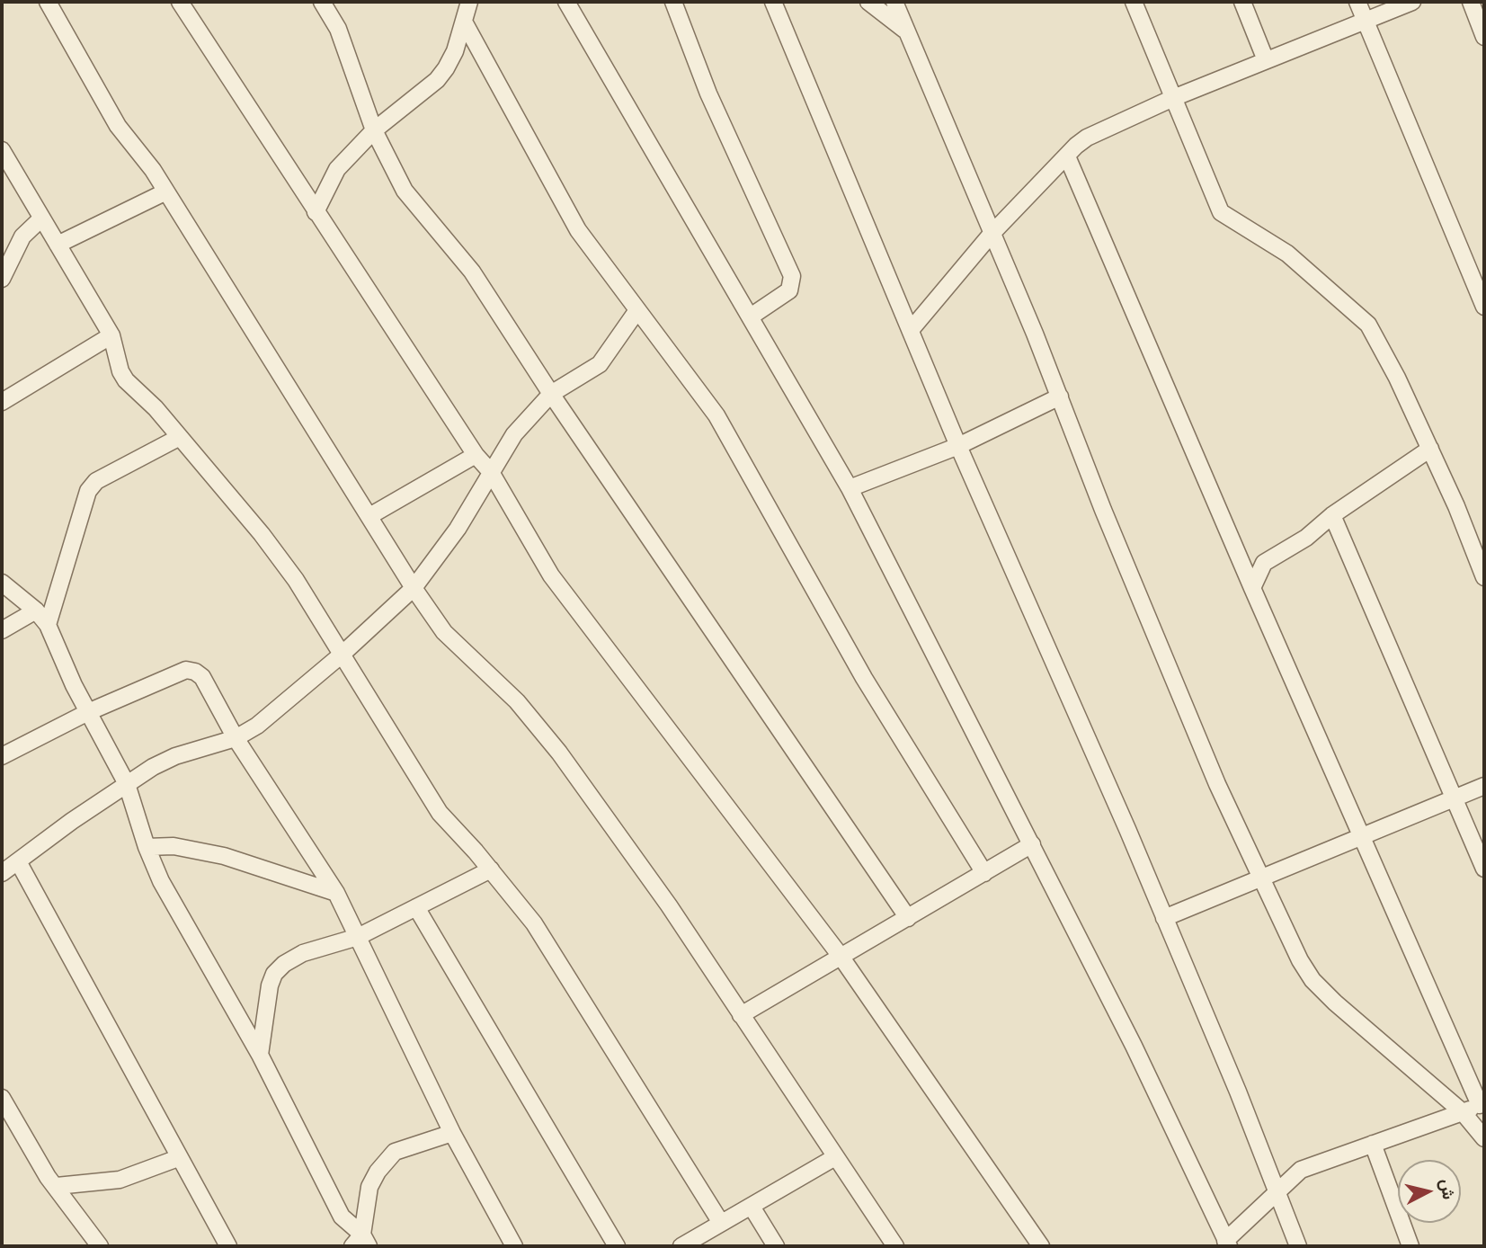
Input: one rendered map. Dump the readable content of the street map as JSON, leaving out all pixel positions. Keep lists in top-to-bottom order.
{
  "north": "right"
}
